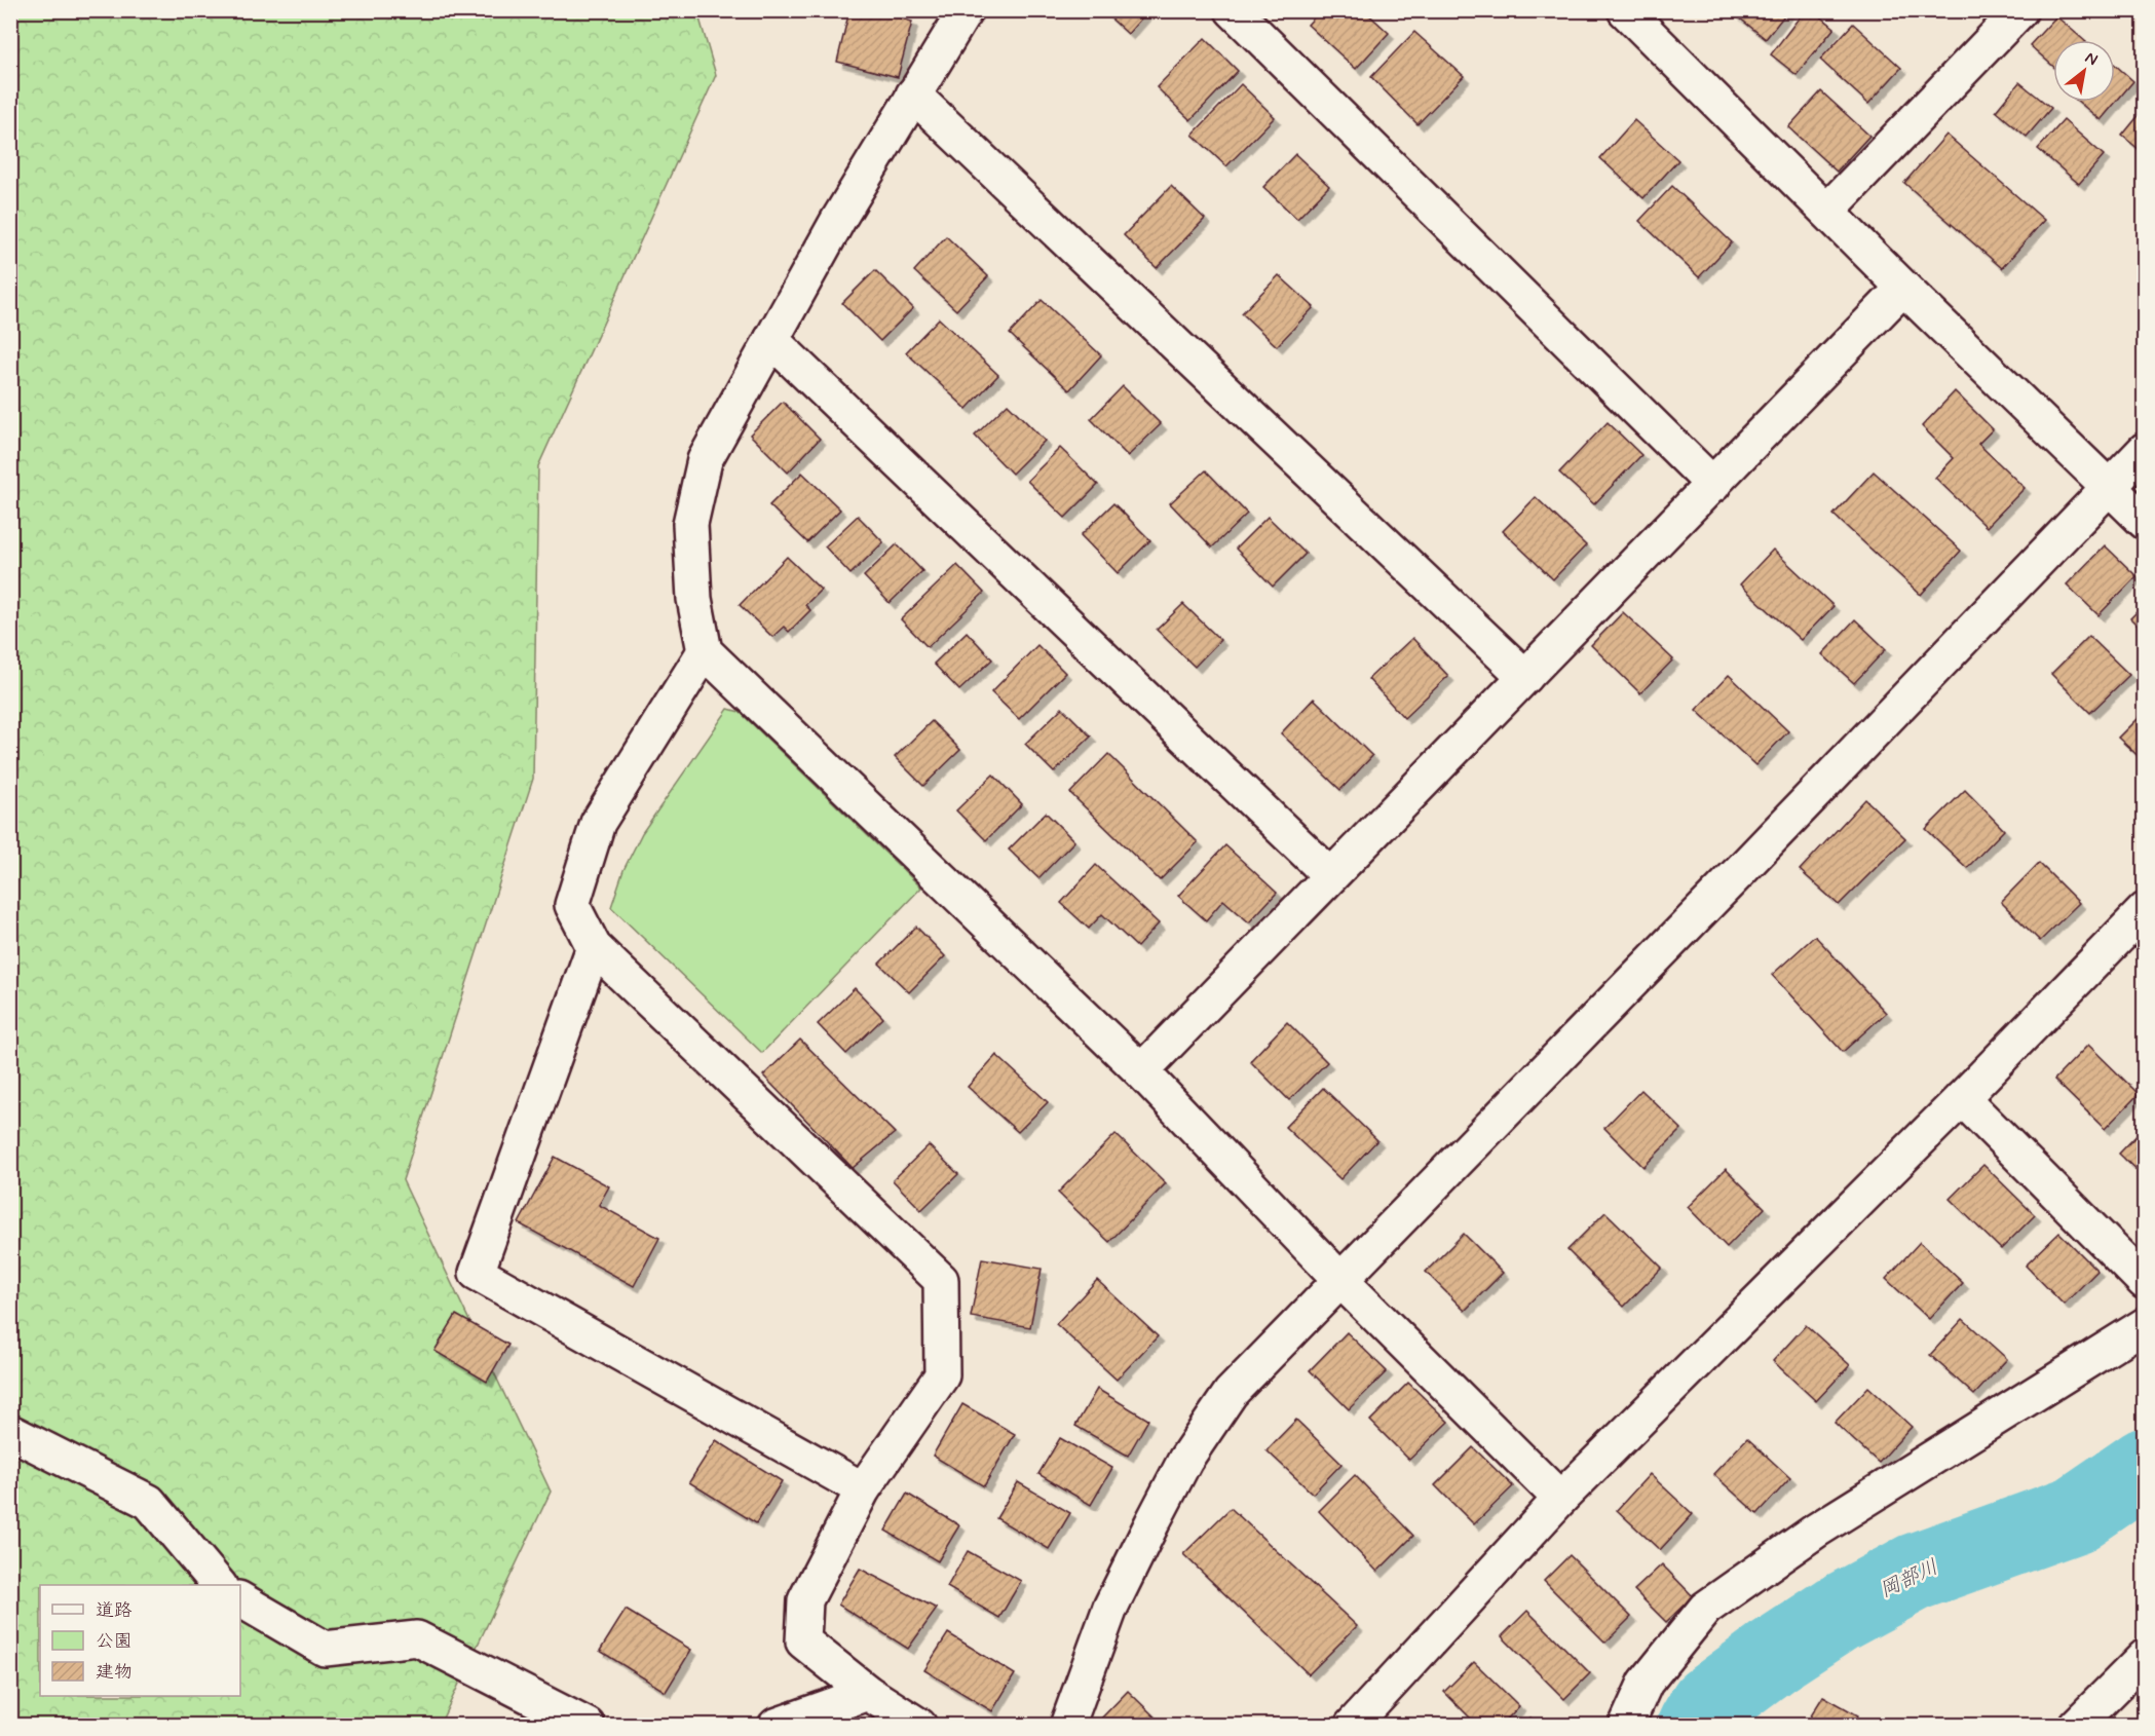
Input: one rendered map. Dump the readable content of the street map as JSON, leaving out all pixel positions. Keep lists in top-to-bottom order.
{
  "water": ["岡部川"],
  "legend": ["道路", "公園", "建物"],
  "north": "top right"
}
